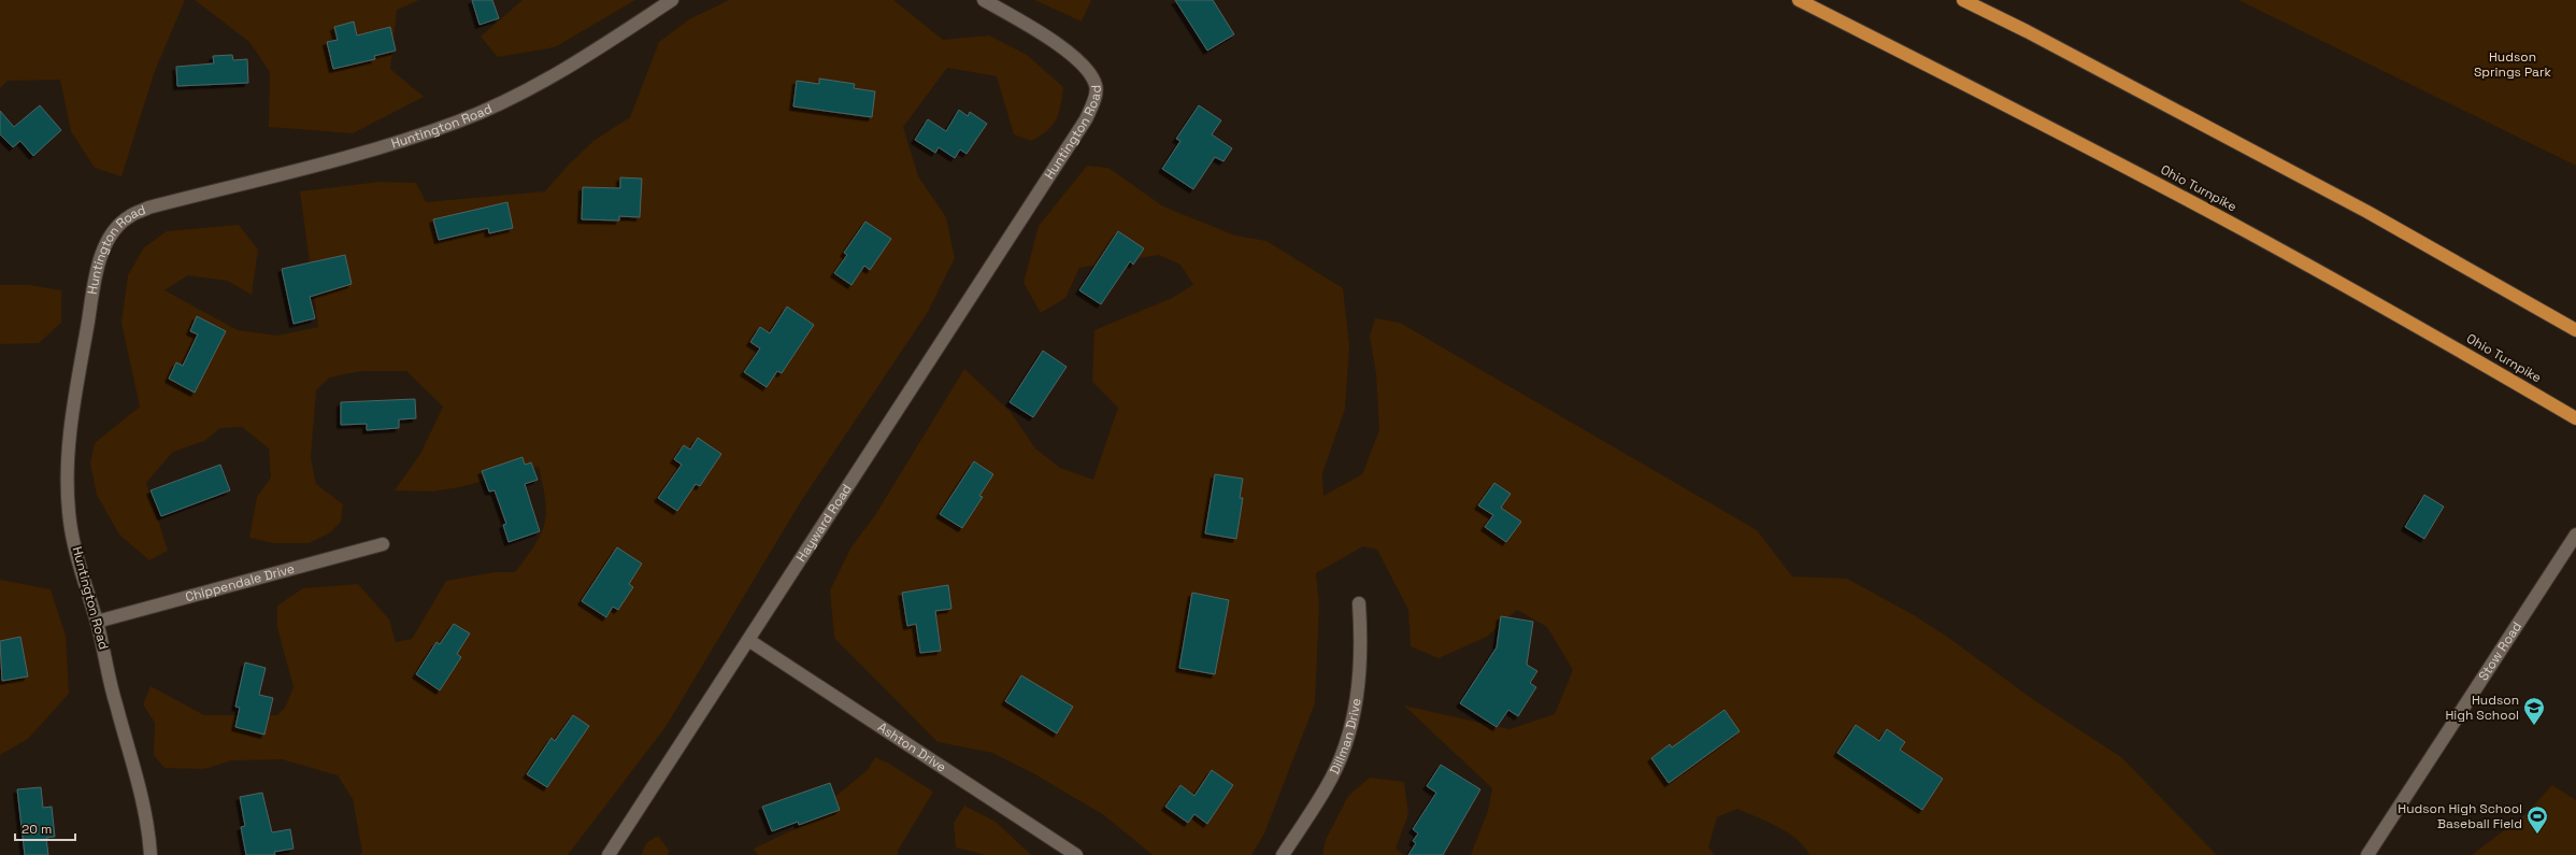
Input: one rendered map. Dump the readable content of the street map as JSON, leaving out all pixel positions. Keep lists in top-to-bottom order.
{
  "streets": {
    "highway": ["Ohio Turnpike"],
    "street": [
      "Huntington Road",
      "Hayward Road",
      "Chippendale Drive",
      "Stow Road",
      "Dillman Drive",
      "Ashton Drive"
    ]
  },
  "crossings": [
    ["Huntington Road", "Hayward Road"],
    ["Huntington Road", "Chippendale Drive"],
    ["Hayward Road", "Ashton Drive"]
  ],
  "parks": ["Hudson Springs Park"],
  "places": {
    "school or university": ["Hudson High School"],
    "sports": ["Hudson High School Baseball Field"]
  },
  "scale_bar": "20 m"
}
